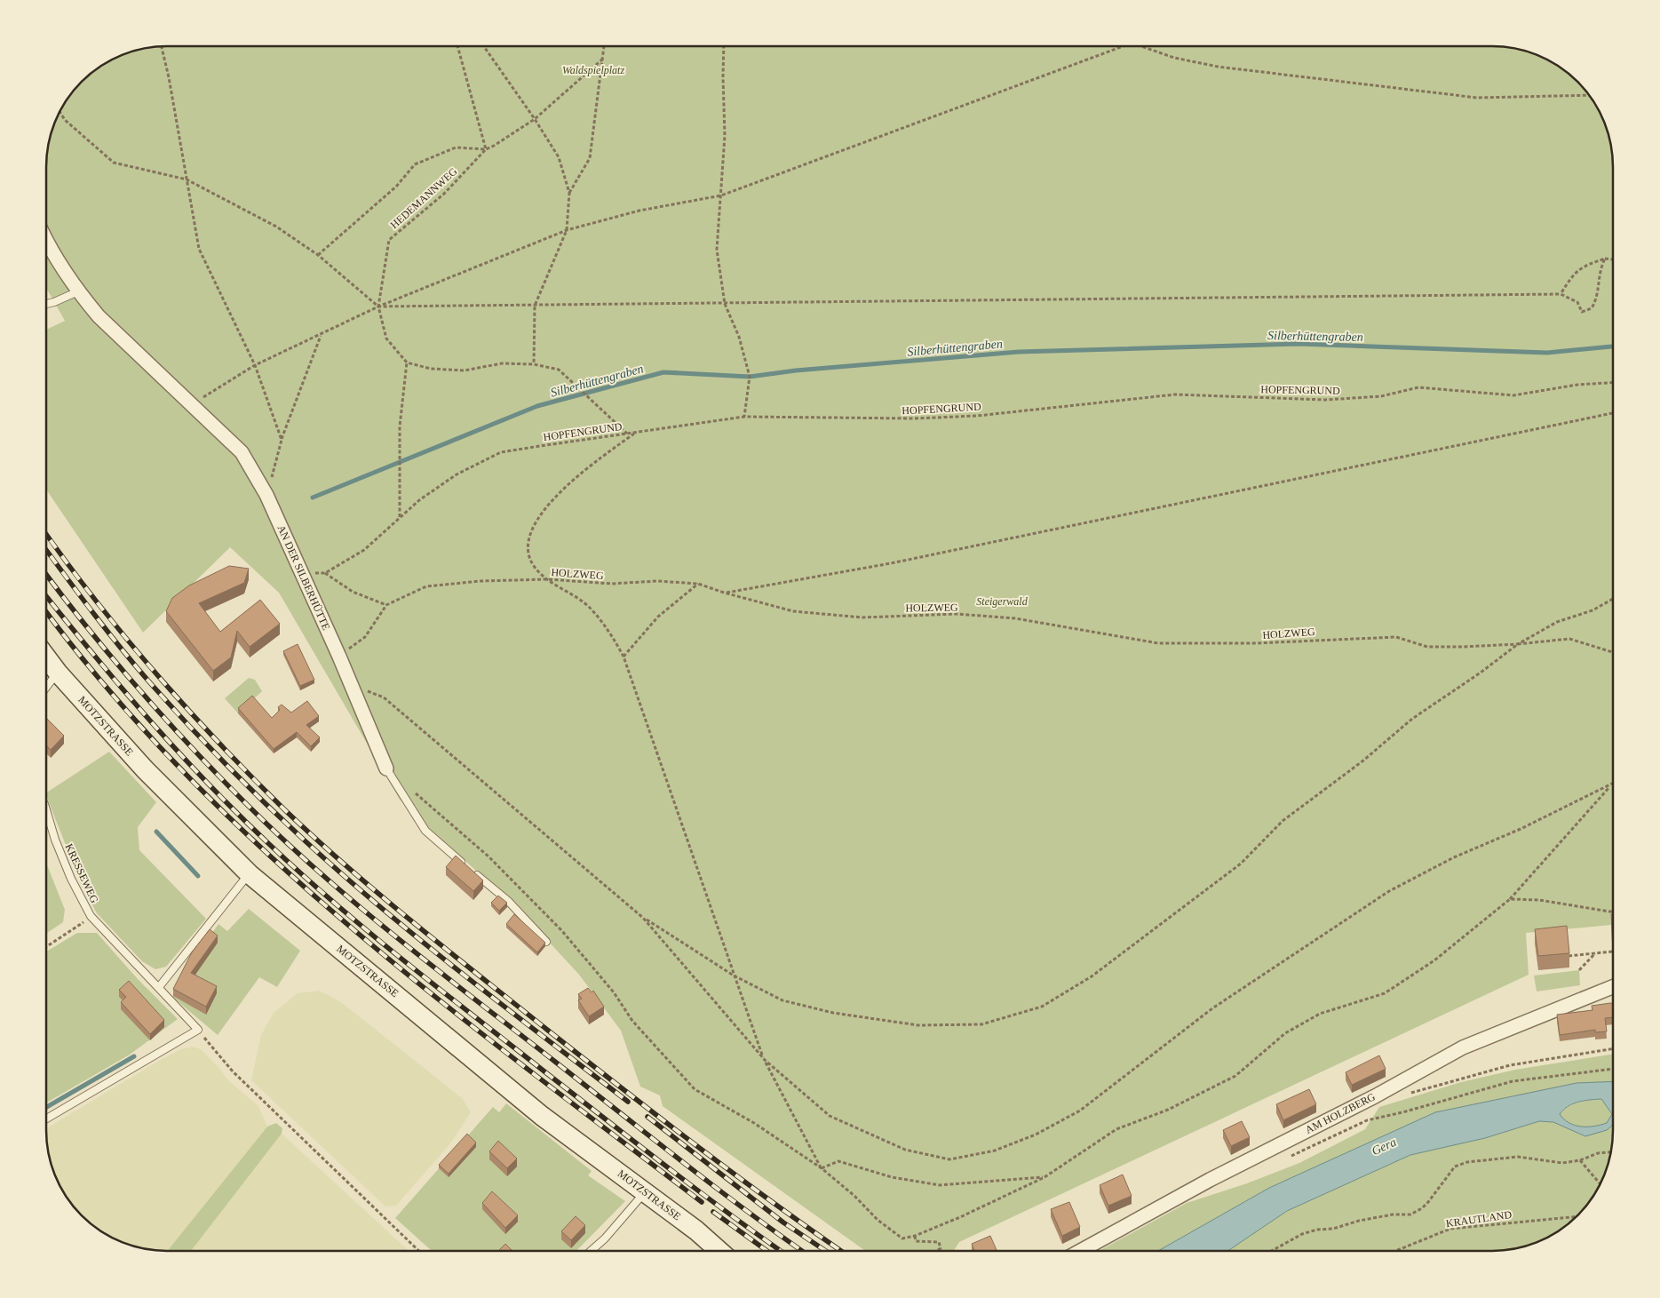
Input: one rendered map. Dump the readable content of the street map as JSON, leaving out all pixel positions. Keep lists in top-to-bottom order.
{
  "streets": {
    "street": ["AN DER SILBERHÜTTE", "MOTZSTRASSE", "AM HOLZBERG"],
    "lane": ["KRESSEWEG"],
    "path": [
      "HEDEMANNWEG",
      "HOPFENGRUND",
      "HOLZWEG",
      "KRAUTLAND"
    ]
  },
  "water": ["Silberhüttengraben", "Gera"],
  "parks": ["Waldspielplatz", "Steigerwald"]
}
